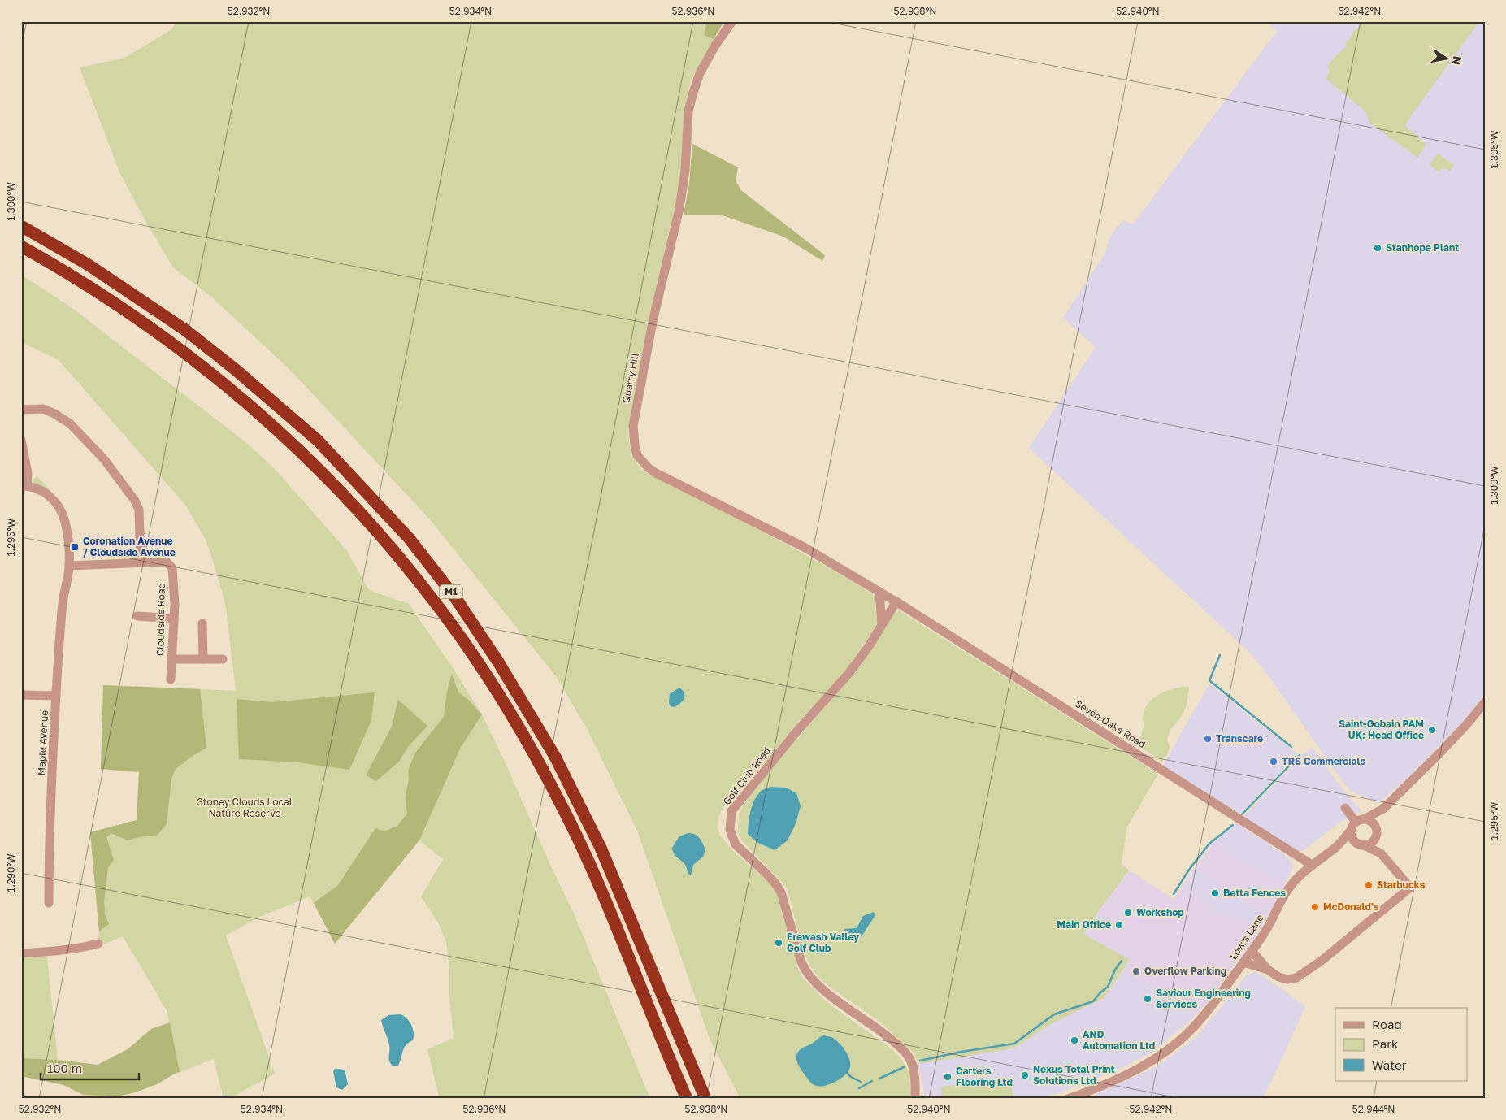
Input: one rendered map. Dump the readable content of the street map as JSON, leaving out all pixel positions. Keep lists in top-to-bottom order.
{
  "streets": {
    "highway": ["M1"],
    "street": [
      "Quarry Hill",
      "Cloudside Road",
      "Seven Oaks Road",
      "Maple Avenue",
      "Golf Club Road",
      "Low's Lane"
    ]
  },
  "crossings": [
    ["Quarry Hill", "Seven Oaks Road"],
    ["Quarry Hill", "Golf Club Road"],
    ["Cloudside Road", "Maple Avenue"],
    ["Seven Oaks Road", "Golf Club Road"],
    ["Seven Oaks Road", "Low's Lane"]
  ],
  "parks": ["Stoney Clouds Local Nature Reserve"],
  "places": {
    "other": [
      "Stanhope Plant",
      "Saint-Gobain PAM UK: Head Office",
      "Transcare",
      "TRS Commercials",
      "Starbucks",
      "Betta Fences",
      "McDonald's",
      "Workshop",
      "Main Office",
      "Erewash Valley Golf Club",
      "Overflow Parking",
      "Saviour Engineering Services",
      "AND Automation Ltd",
      "Nexus Total Print Solutions Ltd",
      "Carters Flooring Ltd"
    ],
    "transit": ["Coronation Avenue / Cloudside Avenue"]
  },
  "legend": ["Road", "Park", "Water"],
  "scale_bar": "100 m",
  "north": "right",
  "coordinates": [
    "52.932°N",
    "52.934°N",
    "52.936°N",
    "52.938°N",
    "52.940°N",
    "52.942°N",
    "1.305°W",
    "1.300°W",
    "1.295°W",
    "1.290°W",
    "52.944°N"
  ]
}
